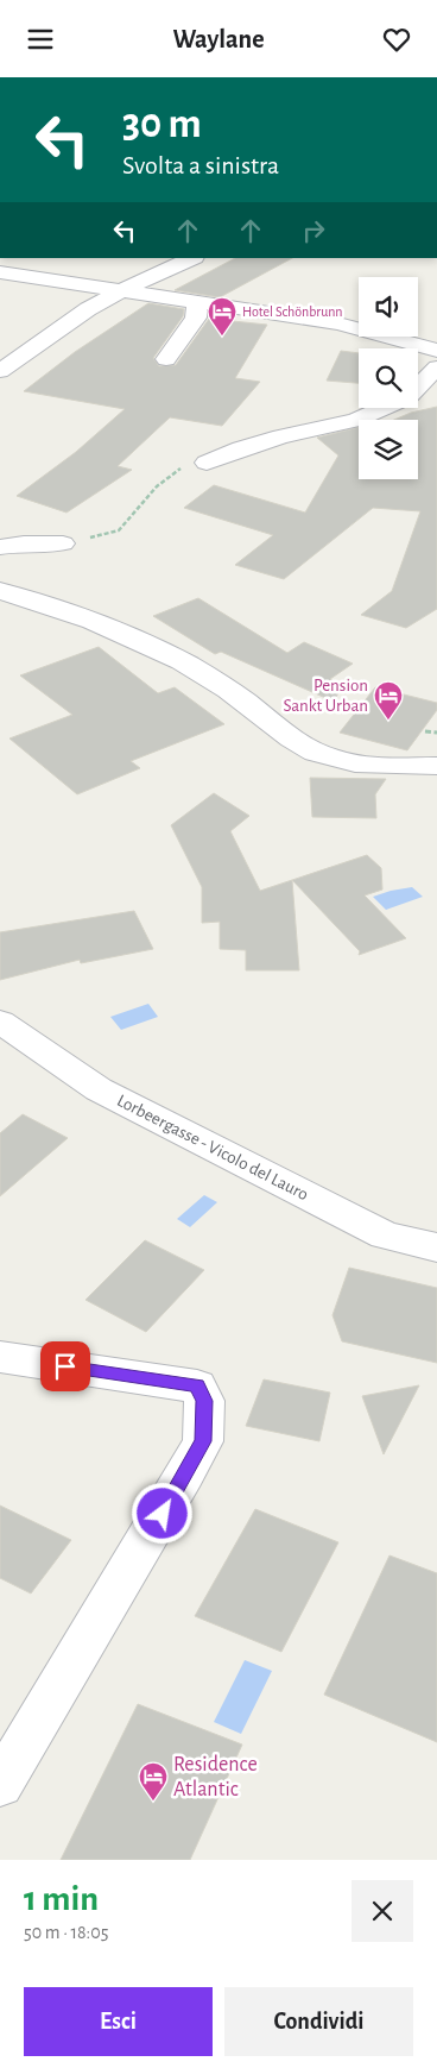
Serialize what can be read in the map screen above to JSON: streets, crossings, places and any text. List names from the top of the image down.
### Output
{
  "streets": {
    "street": ["Lorbeergasse - Vicolo del Lauro"]
  },
  "places": {
    "hotel": ["Hotel Schönbrunn", "Pension Sankt Urban", "Residence Atlantic"]
  },
  "page": {
    "header": "Waylane",
    "turn": ["30 m", "Svolta a sinistra"],
    "heading": ["1 min", "50 m · 18:05"],
    "buttons": ["Esci", "Condividi"]
  }
}
